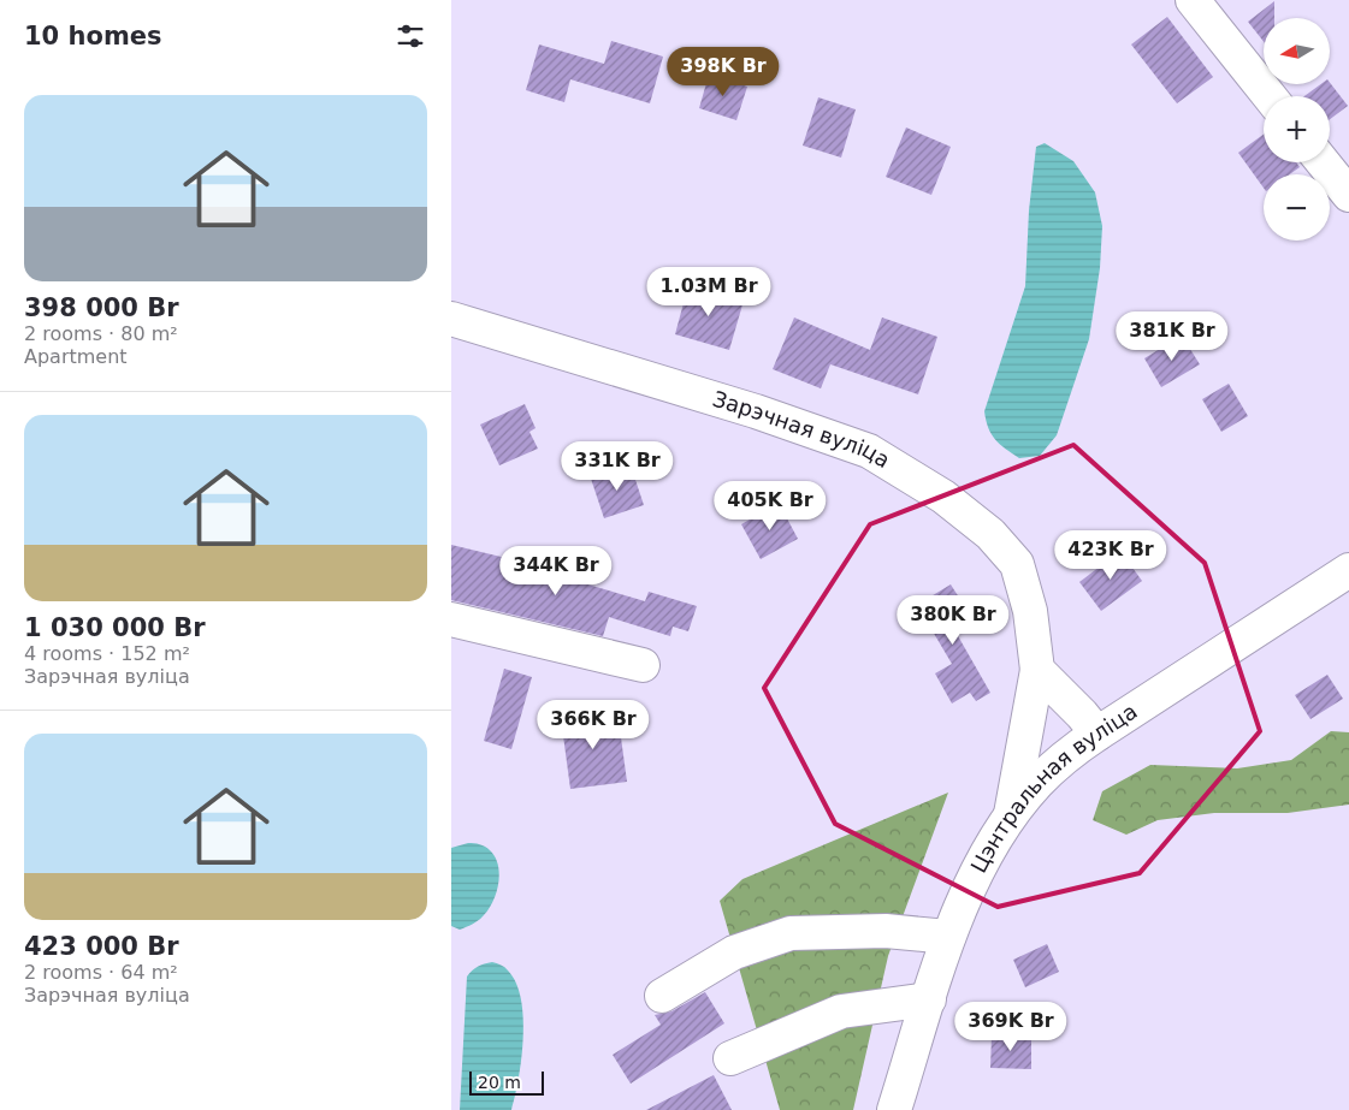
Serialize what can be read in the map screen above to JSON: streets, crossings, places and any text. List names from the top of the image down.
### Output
{
  "streets": {
    "street": ["Зарэчная вуліца", "Цэнтральная вуліца"]
  },
  "crossings": [
    ["Зарэчная вуліца", "Цэнтральная вуліца"]
  ],
  "scale_bar": "20 m",
  "north": "left",
  "page": {
    "heading": "10 homes",
    "map_buttons": ["+", "−"],
    "price": [
      "398K Br",
      "1.03M Br",
      "381K Br",
      "331K Br",
      "405K Br",
      "423K Br",
      "344K Br",
      "380K Br",
      "366K Br",
      "369K Br"
    ],
    "list": [
      {
        "name": "398 000 Br",
        "note": "2 rooms · 80 m² · Apartment"
      },
      {
        "name": "1 030 000 Br",
        "note": "4 rooms · 152 m² · Зарэчная вуліца"
      },
      {
        "name": "423 000 Br",
        "note": "2 rooms · 64 m² · Зарэчная вуліца"
      }
    ],
    "scale": "20 m"
  }
}
